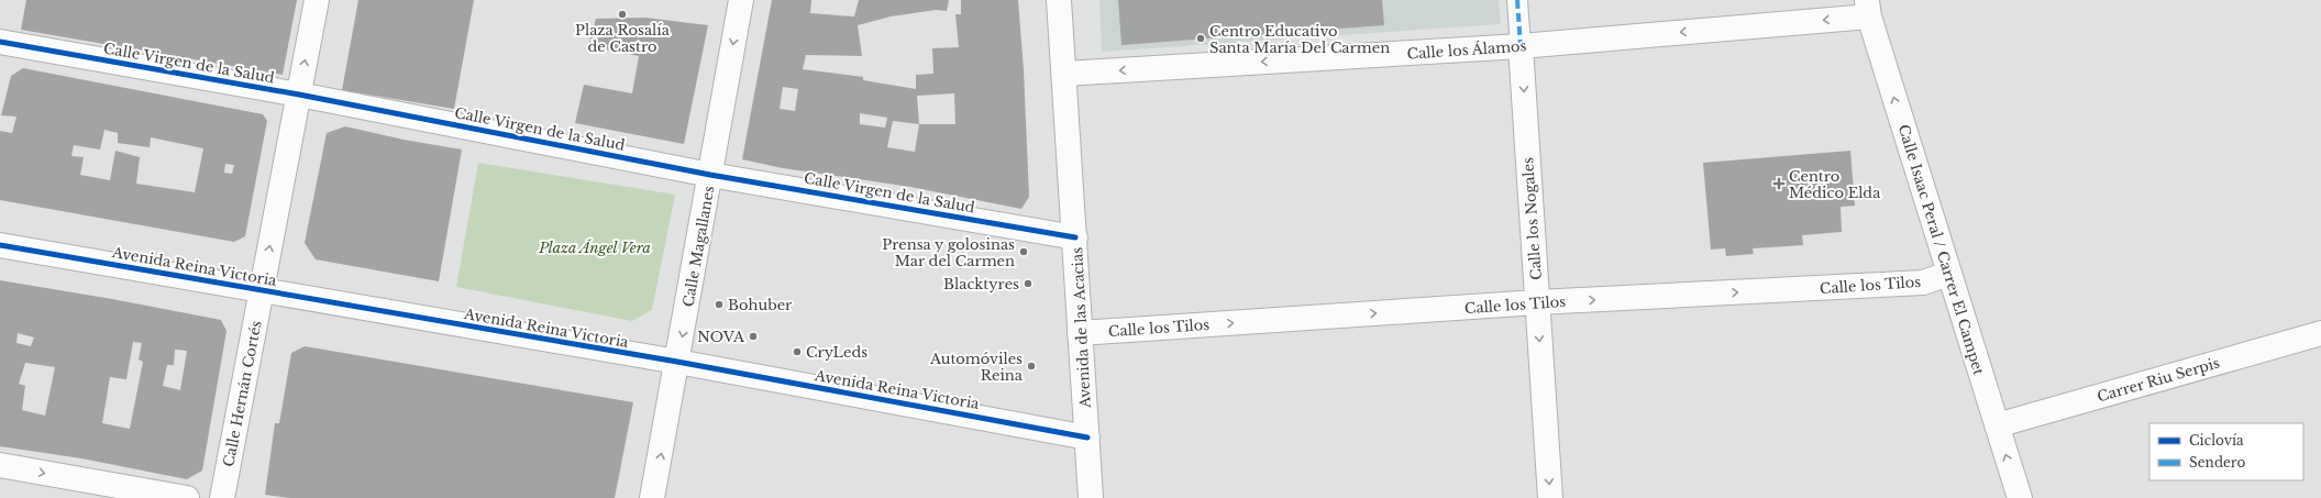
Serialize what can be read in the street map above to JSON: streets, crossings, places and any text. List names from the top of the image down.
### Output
{
  "streets": {
    "street": [
      "Calle los Álamos",
      "Calle Virgen de la Salud",
      "Calle los Nogales",
      "Calle Magallanes",
      "Calle Isaac Peral / Carrer El Campet",
      "Avenida Reina Victoria",
      "Calle los Tilos",
      "Avenida de las Acacias",
      "Carrer Riu Serpis",
      "Calle Hernán Cortés"
    ]
  },
  "crossings": [
    ["Calle los Álamos", "Calle los Nogales"],
    ["Calle los Álamos", "Calle Isaac Peral / Carrer El Campet"],
    ["Calle los Álamos", "Avenida de las Acacias"],
    ["Calle Virgen de la Salud", "Calle Magallanes"],
    ["Calle Virgen de la Salud", "Avenida de las Acacias"],
    ["Calle Virgen de la Salud", "Calle Hernán Cortés"],
    ["Calle los Nogales", "Calle los Tilos"],
    ["Calle Magallanes", "Avenida Reina Victoria"],
    ["Calle Isaac Peral / Carrer El Campet", "Calle los Tilos"],
    ["Calle Isaac Peral / Carrer El Campet", "Carrer Riu Serpis"],
    ["Avenida Reina Victoria", "Avenida de las Acacias"],
    ["Avenida Reina Victoria", "Calle Hernán Cortés"],
    ["Calle los Tilos", "Avenida de las Acacias"]
  ],
  "one_way": [
    "Calle los Álamos",
    "Calle los Nogales",
    "Calle Isaac Peral / Carrer El Campet",
    "Calle los Tilos",
    "Calle Hernán Cortés"
  ],
  "parks": ["Plaza Ángel Vera"],
  "places": {
    "other": [
      "Plaza Rosalía de Castro",
      "Centro Educativo Santa María Del Carmen",
      "Prensa y golosinas Mar del Carmen",
      "Blacktyres",
      "Bohuber",
      "NOVA",
      "CryLeds",
      "Automóviles Reina"
    ],
    "health": ["Centro Médico Elda"]
  },
  "legend": ["Ciclovía", "Sendero"]
}
